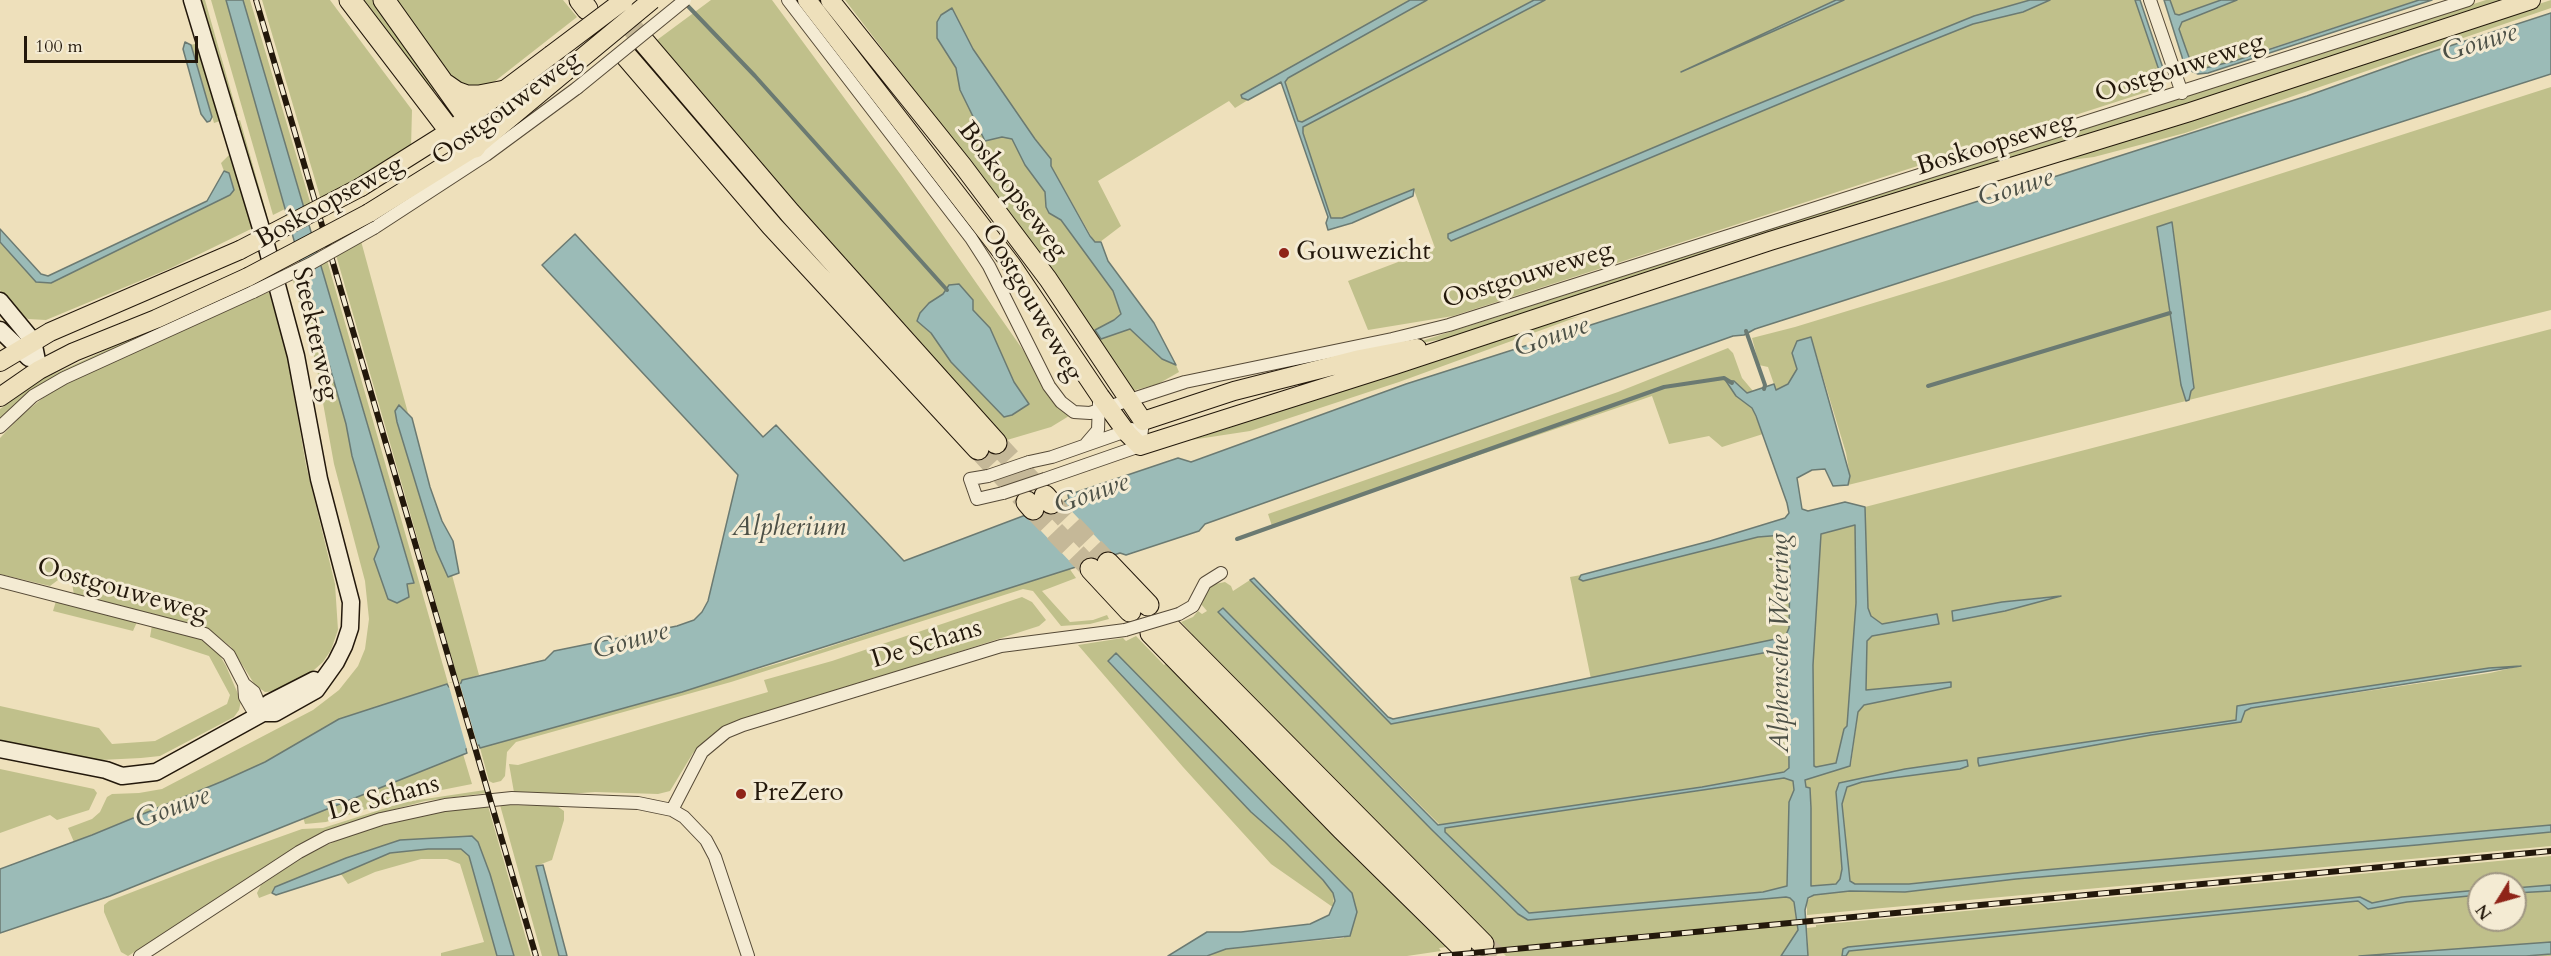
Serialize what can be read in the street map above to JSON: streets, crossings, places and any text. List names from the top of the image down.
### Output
{
  "streets": {
    "main road": ["Boskoopseweg", "Steekterweg"],
    "street": ["Oostgouweweg", "De Schans"]
  },
  "crossings": [
    ["Oostgouweweg", "Boskoopseweg"],
    ["Oostgouweweg", "Steekterweg"]
  ],
  "water": ["Gouwe", "Alpherium", "Alphensche Wetering"],
  "places": ["Gouwezicht", "PreZero"],
  "scale_bar": "100 m",
  "north": "bottom left"
}
